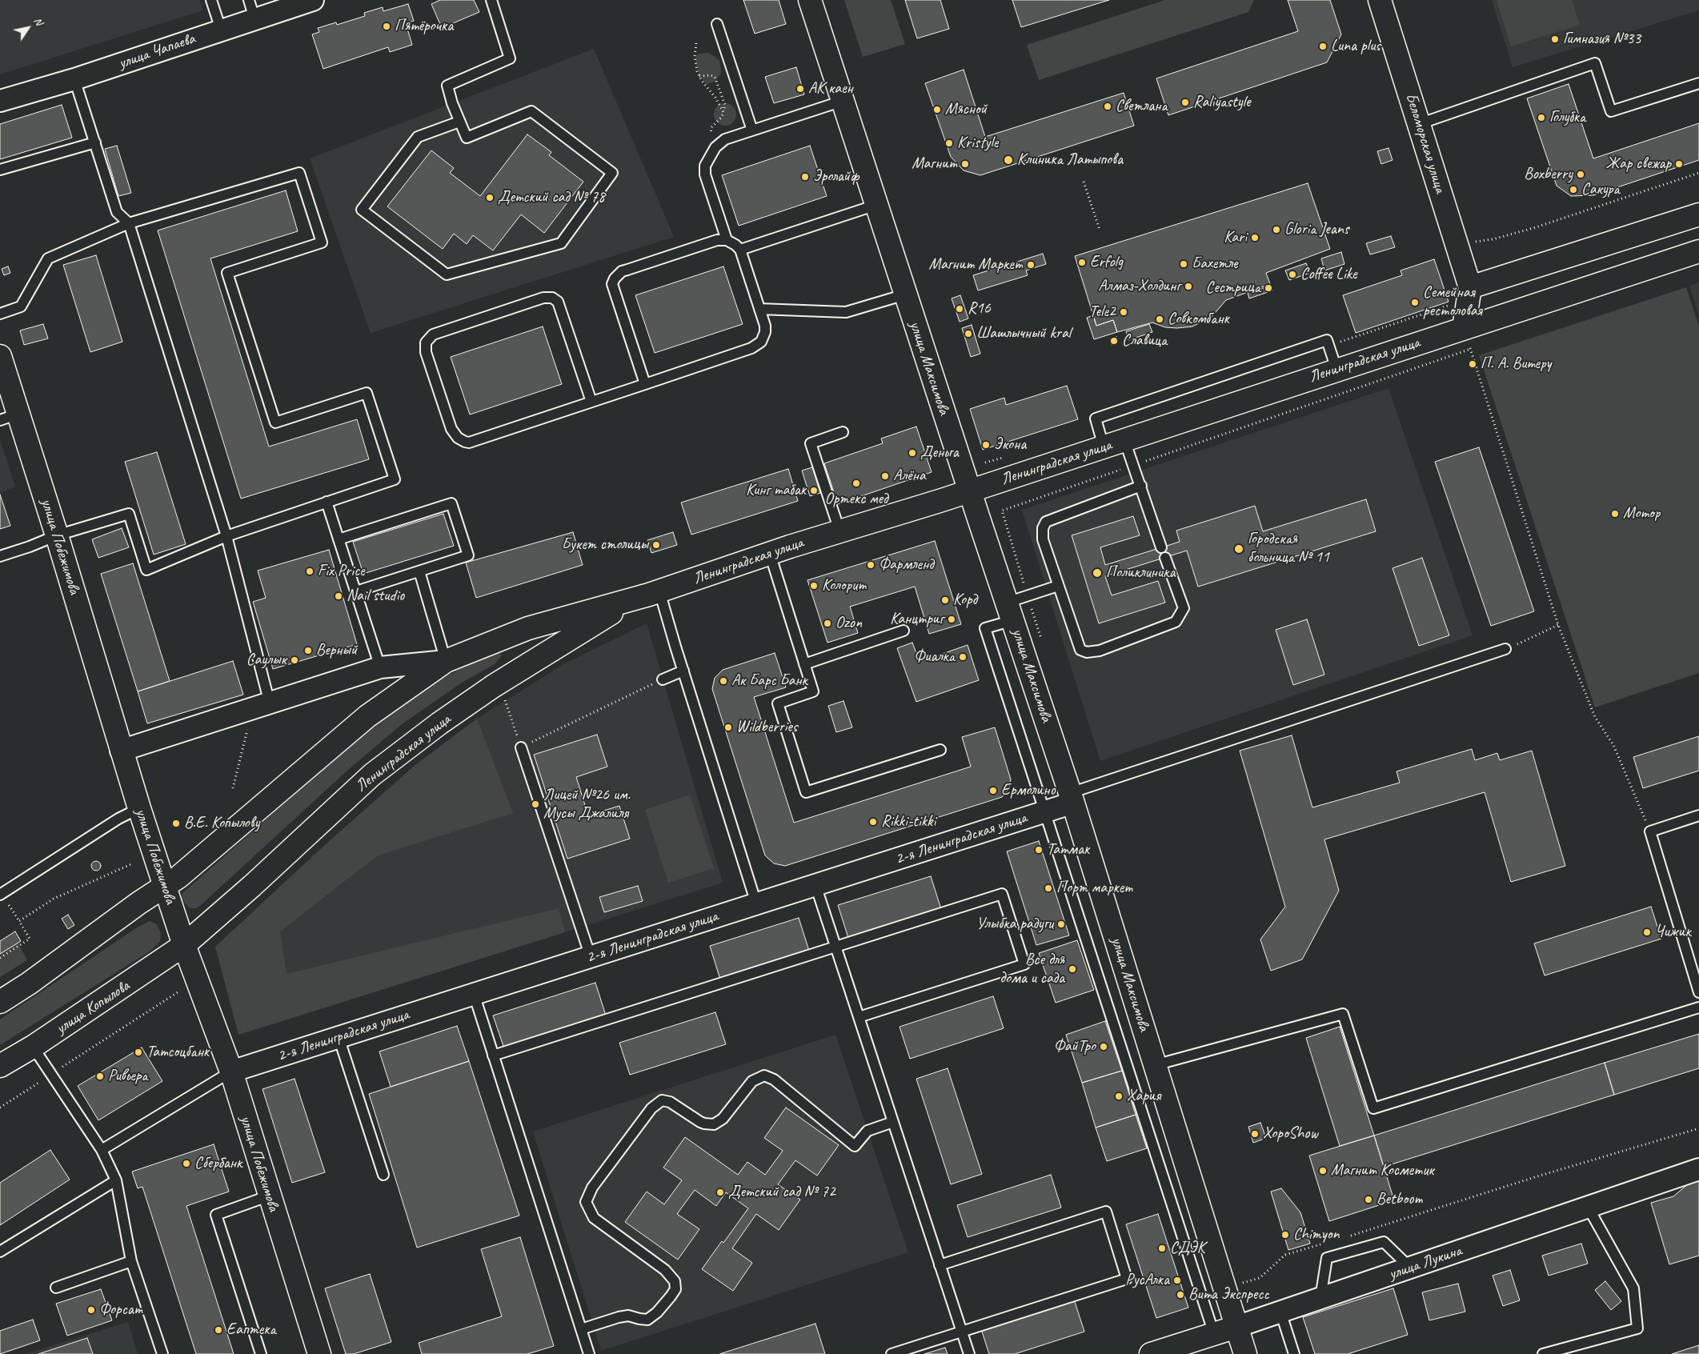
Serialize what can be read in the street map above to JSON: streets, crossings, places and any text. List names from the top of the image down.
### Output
{
  "streets": {
    "main road": [
      "Беломорская улица",
      "Ленинградская улица",
      "улица Максимова",
      "улица Побежимова",
      "улица Копылова",
      "улица Лукина"
    ],
    "street": ["улица Чапаева", "2-я Ленинградская улица"]
  },
  "crossings": [
    ["Ленинградская улица", "улица Максимова"],
    ["Ленинградская улица", "улица Побежимова"],
    ["Ленинградская улица", "улица Копылова"],
    ["улица Максимова", "2-я Ленинградская улица"],
    ["улица Максимова", "улица Лукина"],
    ["улица Побежимова", "2-я Ленинградская улица"],
    ["улица Побежимова", "улица Копылова"]
  ],
  "places": [
    "Пятёрочка",
    "Гимназия №33",
    "Luna plus",
    "АК каен",
    "Raliyastyle",
    "Светлана",
    "Мясной",
    "Голубка",
    "Kristyle",
    "Клиника Латыпова",
    "Магнит",
    "Жар свежар",
    "Boxberry",
    "Эролайф",
    "Сакура",
    "Детский сад № 78",
    "Gloria Jeans",
    "Kari",
    "Erfolg",
    "Бахетле",
    "Магнит Маркет",
    "Coffee Like",
    "Алмаз-Холдинг",
    "Сестрица",
    "Семейная рестоловая",
    "R16",
    "Tele2",
    "Совкомбанк",
    "Шашлычный kral",
    "Славица",
    "П. А. Витеру",
    "Экона",
    "Деньга",
    "Алёна",
    "Ортекс мед",
    "Кинг табак",
    "Мотор",
    "Букет столицы",
    "Городская больница № 11",
    "Фармленд",
    "Fix Price",
    "Поликлиника",
    "Колорит",
    "Nail studio",
    "Корд",
    "Канцтриг",
    "Ozon",
    "Верный",
    "Фиалка",
    "Саулык",
    "Ак Барс Банк",
    "Wildberries",
    "Ермолино",
    "Лицей №26 им. Мусы Джалиля",
    "Rikki-tikki",
    "В.Е. Копылову",
    "Татмак",
    "Порт маркет",
    "Улыбка радуги",
    "Чижик",
    "Все для дома и сада",
    "ФайТро",
    "Татсоцбанк",
    "Ривьера",
    "Хария",
    "ХороShow",
    "Сбербанк",
    "Магнит Косметик",
    "Детский сад № 72",
    "Betboom",
    "Chimyon",
    "СДЭК",
    "РусАлка",
    "Вита Экспресс",
    "Форсат",
    "Еаптека"
  ],
  "north": "top right"
}
